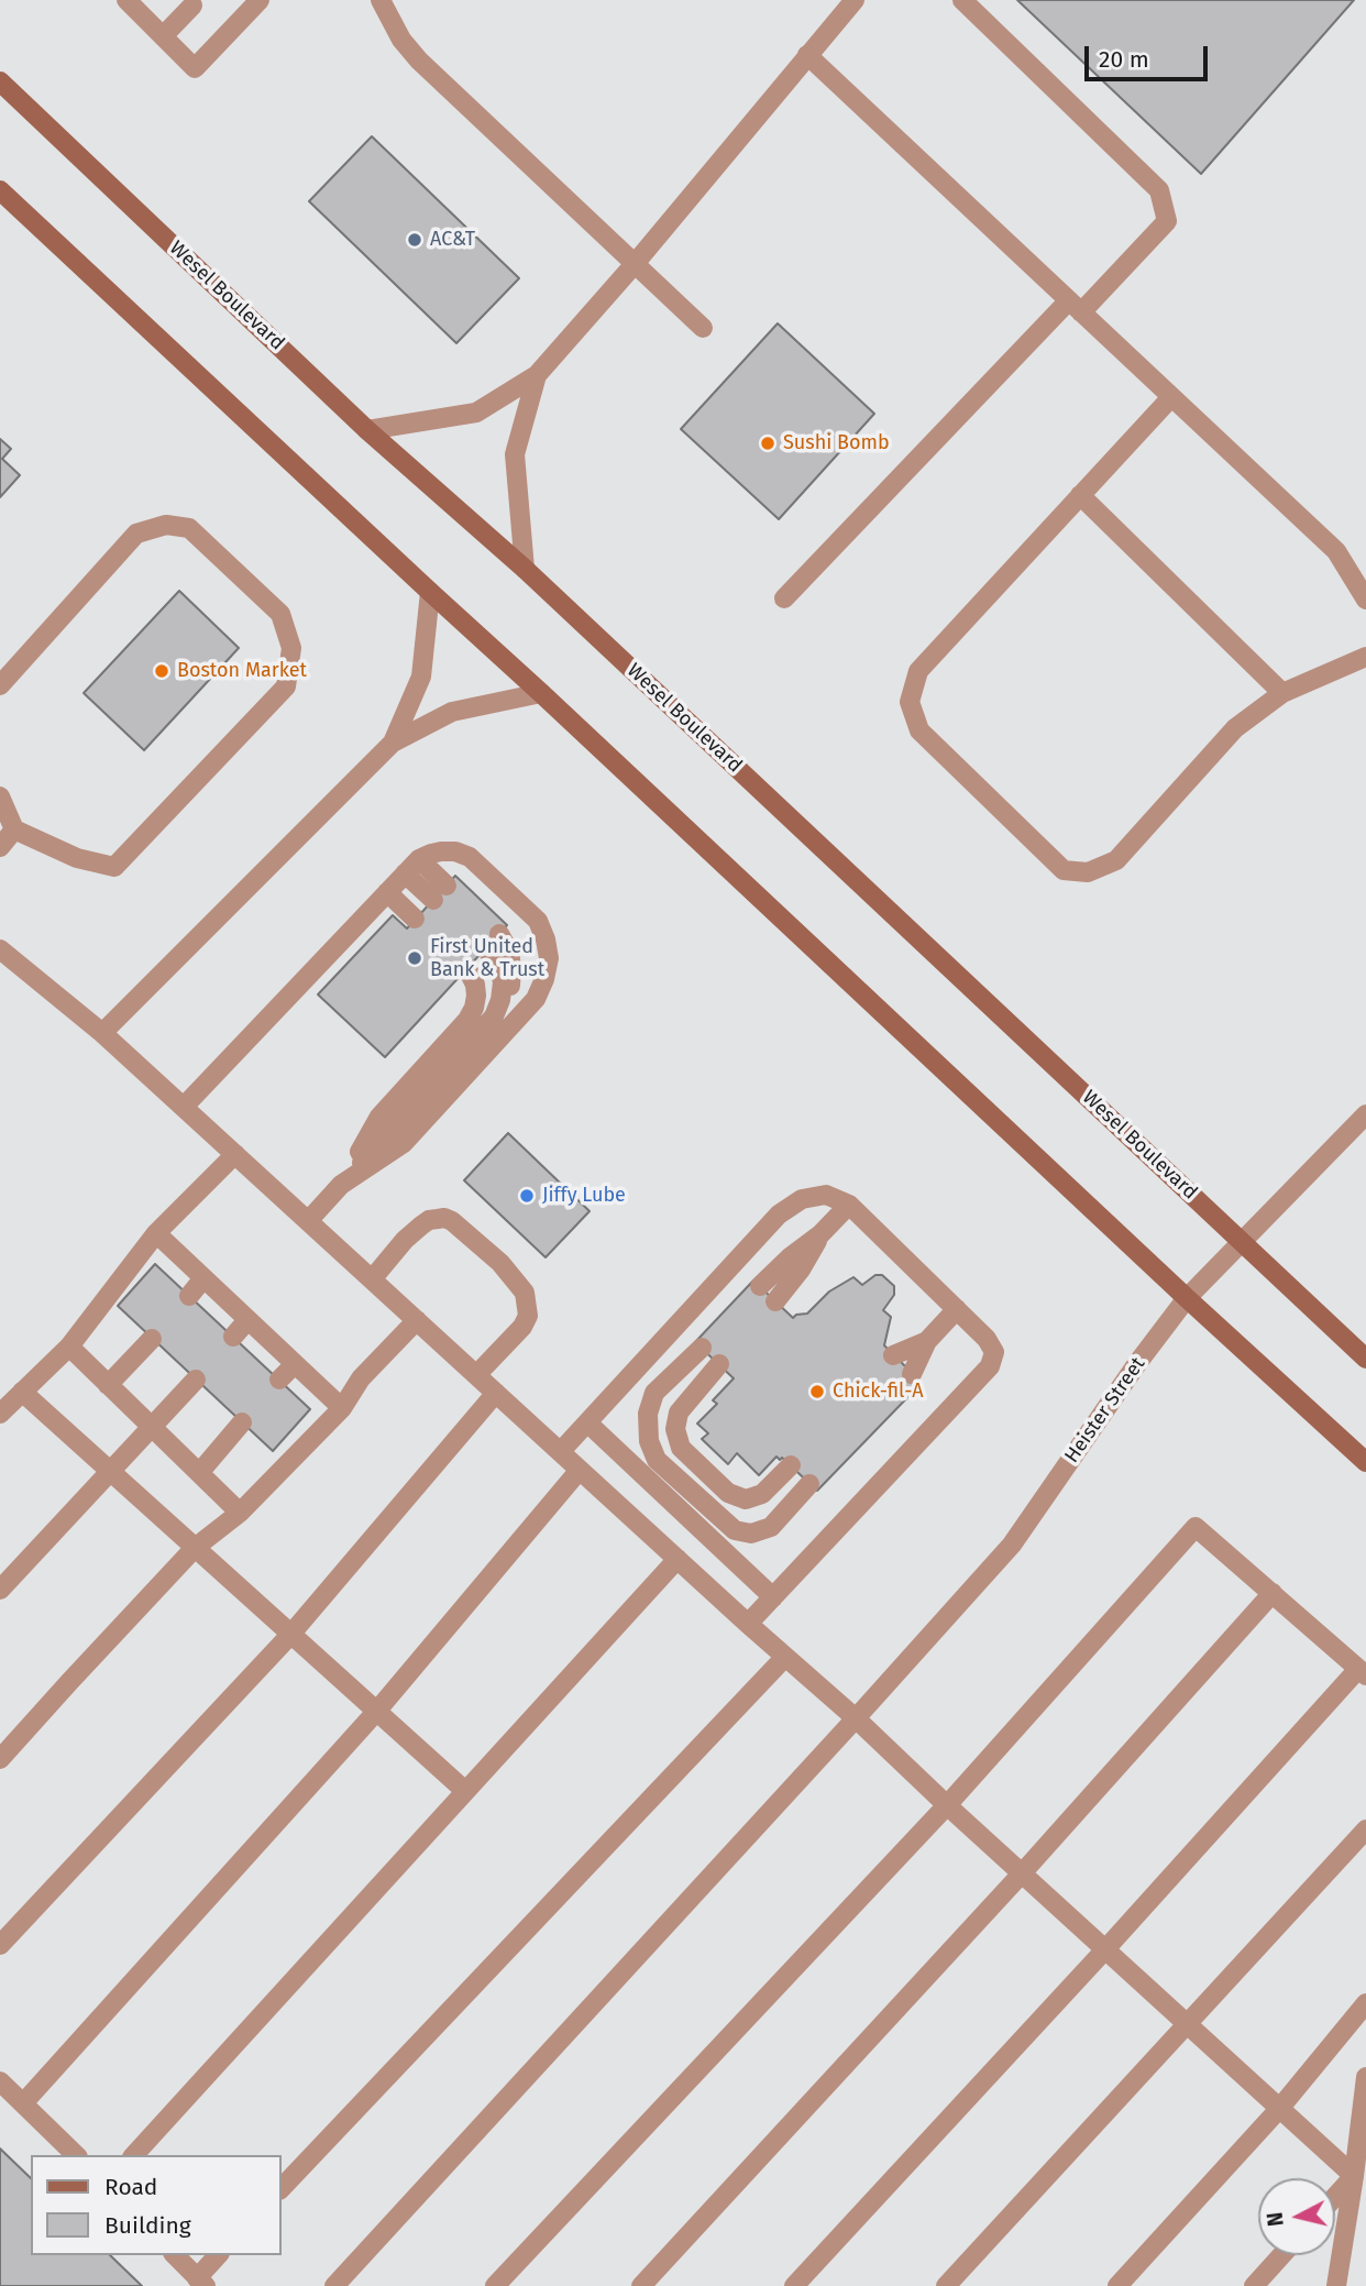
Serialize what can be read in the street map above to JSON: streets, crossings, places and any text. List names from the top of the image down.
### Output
{
  "streets": {
    "main road": ["Wesel Boulevard"],
    "lane": ["Heister Street"]
  },
  "crossings": [
    ["Wesel Boulevard", "Heister Street"]
  ],
  "places": [
    "AC&T",
    "Sushi Bomb",
    "Boston Market",
    "First United Bank & Trust",
    "Jiffy Lube",
    "Chick-fil-A"
  ],
  "legend": ["Road", "Building"],
  "scale_bar": "20 m",
  "north": "left"
}
